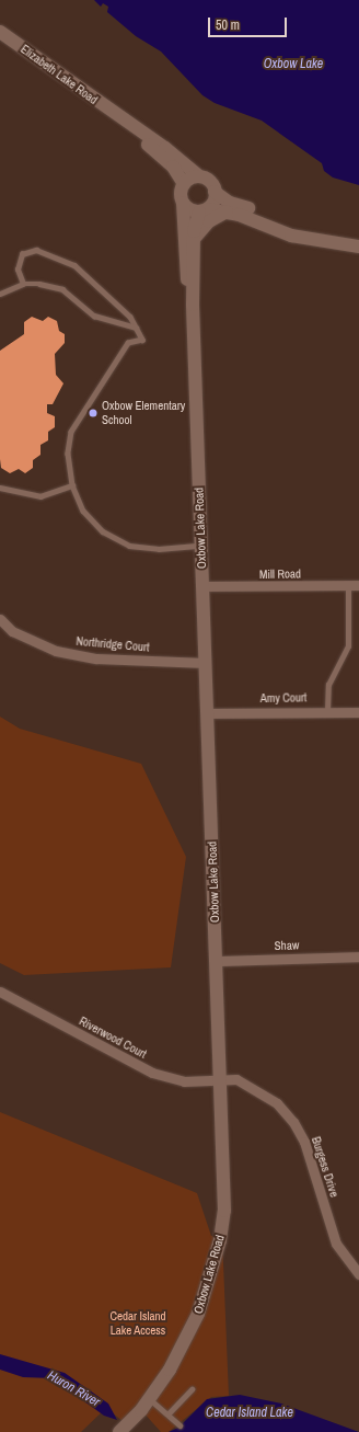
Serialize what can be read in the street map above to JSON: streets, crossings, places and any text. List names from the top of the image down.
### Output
{
  "streets": {
    "street": [
      "Elizabeth Lake Road",
      "Oxbow Lake Road",
      "Mill Road",
      "Northridge Court",
      "Amy Court",
      "Shaw",
      "Riverwood Court",
      "Burgess Drive"
    ]
  },
  "crossings": [
    ["Elizabeth Lake Road", "Oxbow Lake Road"],
    ["Oxbow Lake Road", "Mill Road"],
    ["Oxbow Lake Road", "Northridge Court"],
    ["Oxbow Lake Road", "Amy Court"],
    ["Oxbow Lake Road", "Shaw"],
    ["Oxbow Lake Road", "Riverwood Court"],
    ["Oxbow Lake Road", "Burgess Drive"],
    ["Riverwood Court", "Burgess Drive"]
  ],
  "water": ["Oxbow Lake", "Huron River", "Cedar Island Lake"],
  "parks": ["Cedar Island Lake Access"],
  "places": ["Oxbow Elementary School"],
  "scale_bar": "50 m"
}
